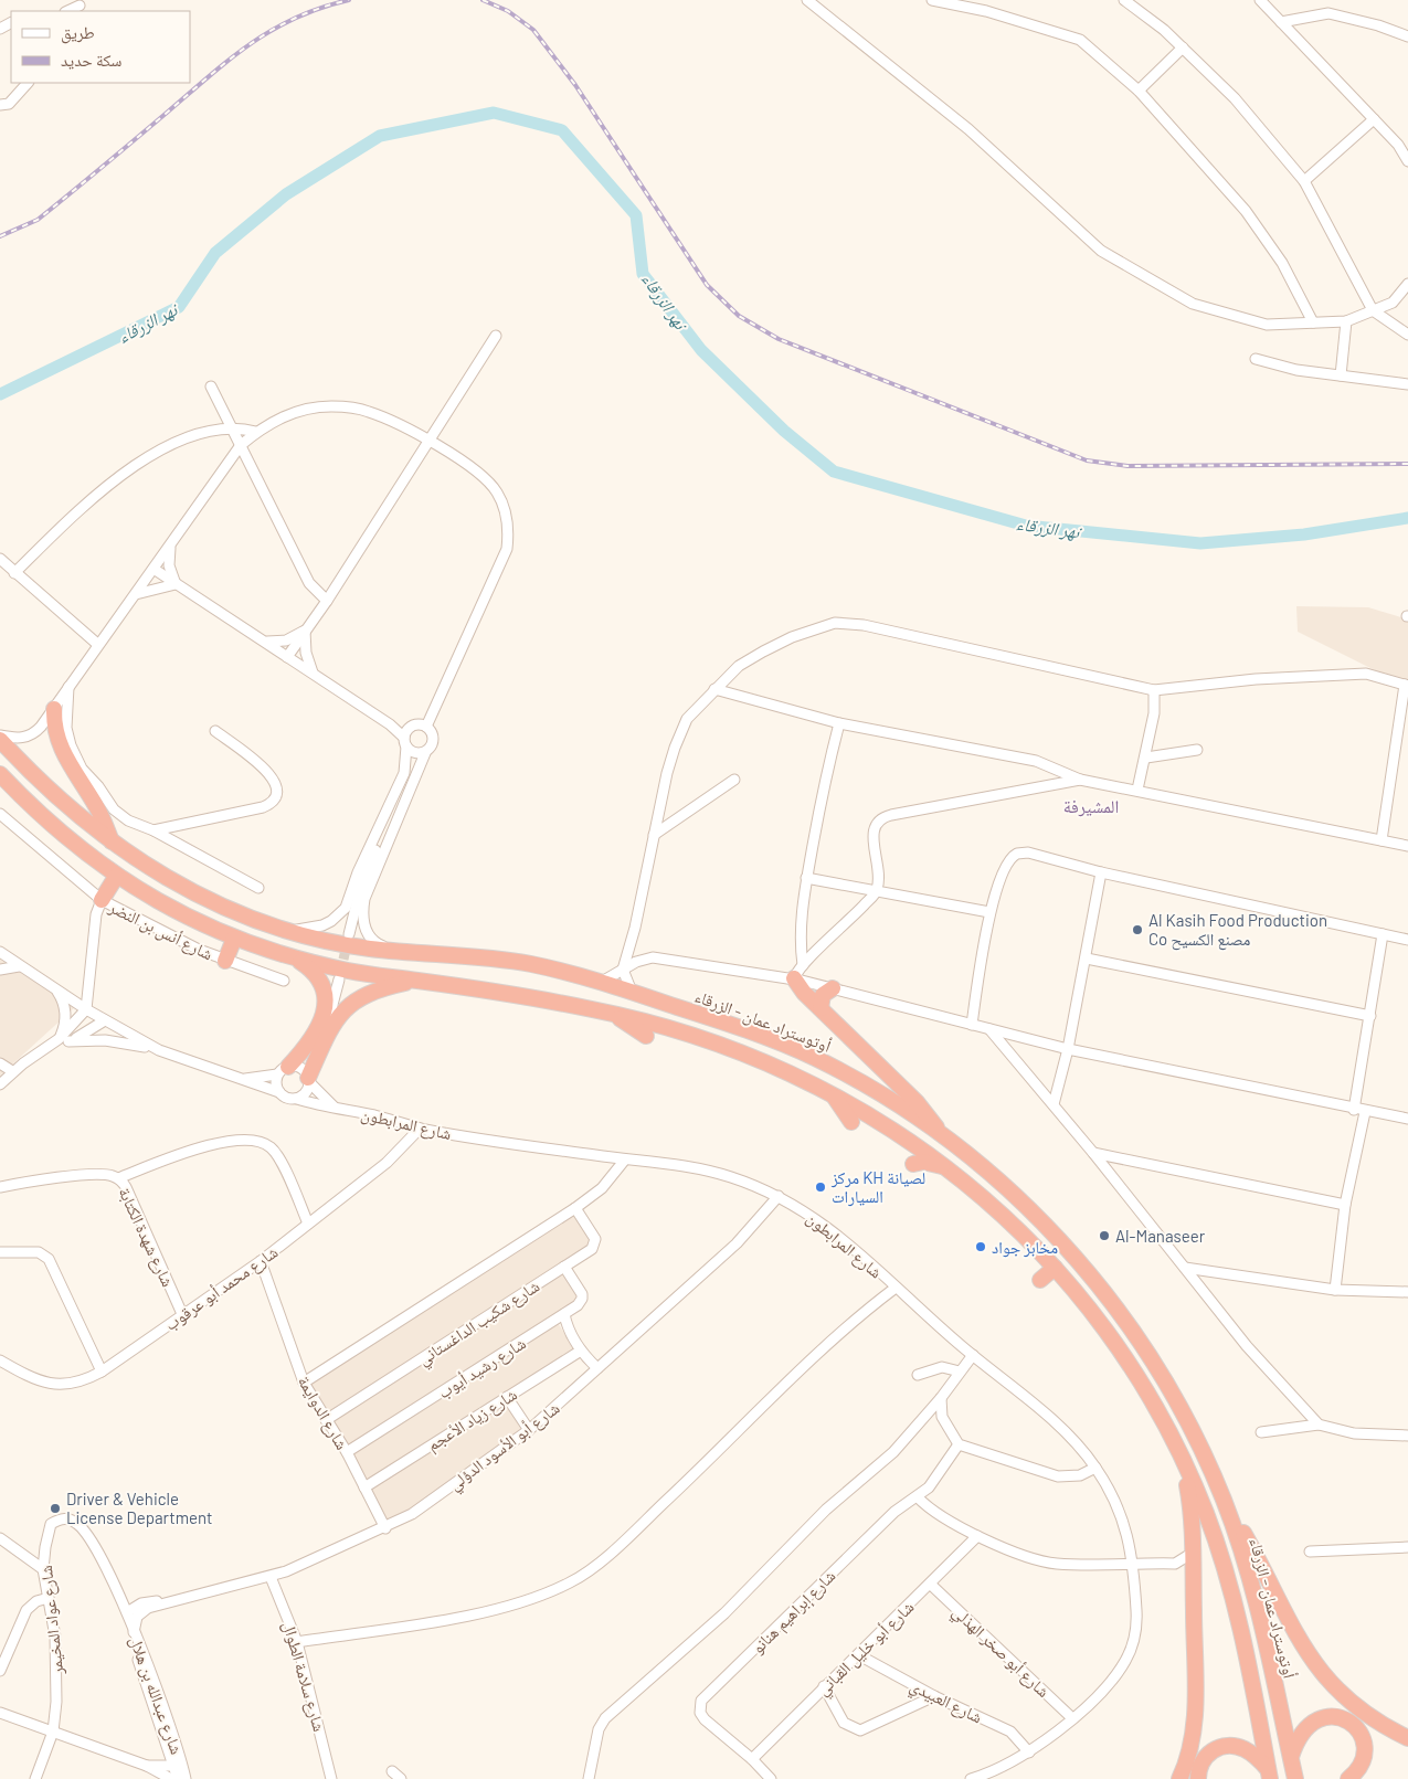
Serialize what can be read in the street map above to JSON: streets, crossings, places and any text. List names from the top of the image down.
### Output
{
  "streets": {
    "highway": ["أوتوستراد عمان - الزرقاء"],
    "street": [
      "شارع أنس بن النضر",
      "شارع المرابطون",
      "شارع شهدة الكتابة",
      "شارع محمد أبو عرقوب",
      "شارع شكيب الداغستاني",
      "شارع رشيد أيوب",
      "شارع الدوايمة",
      "شارع زياد الأعجم",
      "شارع أبو الأسود الدؤلي",
      "شارع إبراهيم هنانو",
      "شارع عواد المخيمر",
      "شارع أبو خليل القباني",
      "شارع أبو صخر الهذلي",
      "شارع سلامة الطوال",
      "شارع عبدالله بن هلال",
      "شارع العبيدي"
    ]
  },
  "crossings": [
    ["شارع المرابطون", "شارع محمد أبو عرقوب"],
    ["شارع المرابطون", "شارع أبو الأسود الدؤلي"],
    ["شارع المرابطون", "شارع أبو صخر الهذلي"],
    ["شارع المرابطون", "شارع العبيدي"],
    ["شارع شهدة الكتابة", "شارع محمد أبو عرقوب"],
    ["شارع محمد أبو عرقوب", "شارع الدوايمة"],
    ["شارع شكيب الداغستاني", "شارع رشيد أيوب"],
    ["شارع شكيب الداغستاني", "شارع الدوايمة"],
    ["شارع رشيد أيوب", "شارع الدوايمة"],
    ["شارع الدوايمة", "شارع زياد الأعجم"],
    ["شارع الدوايمة", "شارع أبو الأسود الدؤلي"],
    ["شارع أبو الأسود الدؤلي", "شارع سلامة الطوال"],
    ["شارع إبراهيم هنانو", "شارع أبو خليل القباني"],
    ["شارع عواد المخيمر", "شارع عبدالله بن هلال"],
    ["شارع أبو خليل القباني", "شارع أبو صخر الهذلي"],
    ["شارع أبو خليل القباني", "شارع العبيدي"]
  ],
  "districts": ["المشيرفة"],
  "water": ["نهر الزرقاء"],
  "places": [
    "Al Kasih Food Production Co مصنع الكسيح",
    "مركز KH لصيانة السيارات",
    "Al-Manaseer",
    "مخابز جواد",
    "Driver & Vehicle License Department"
  ],
  "legend": ["طريق", "سكة حديد"]
}
